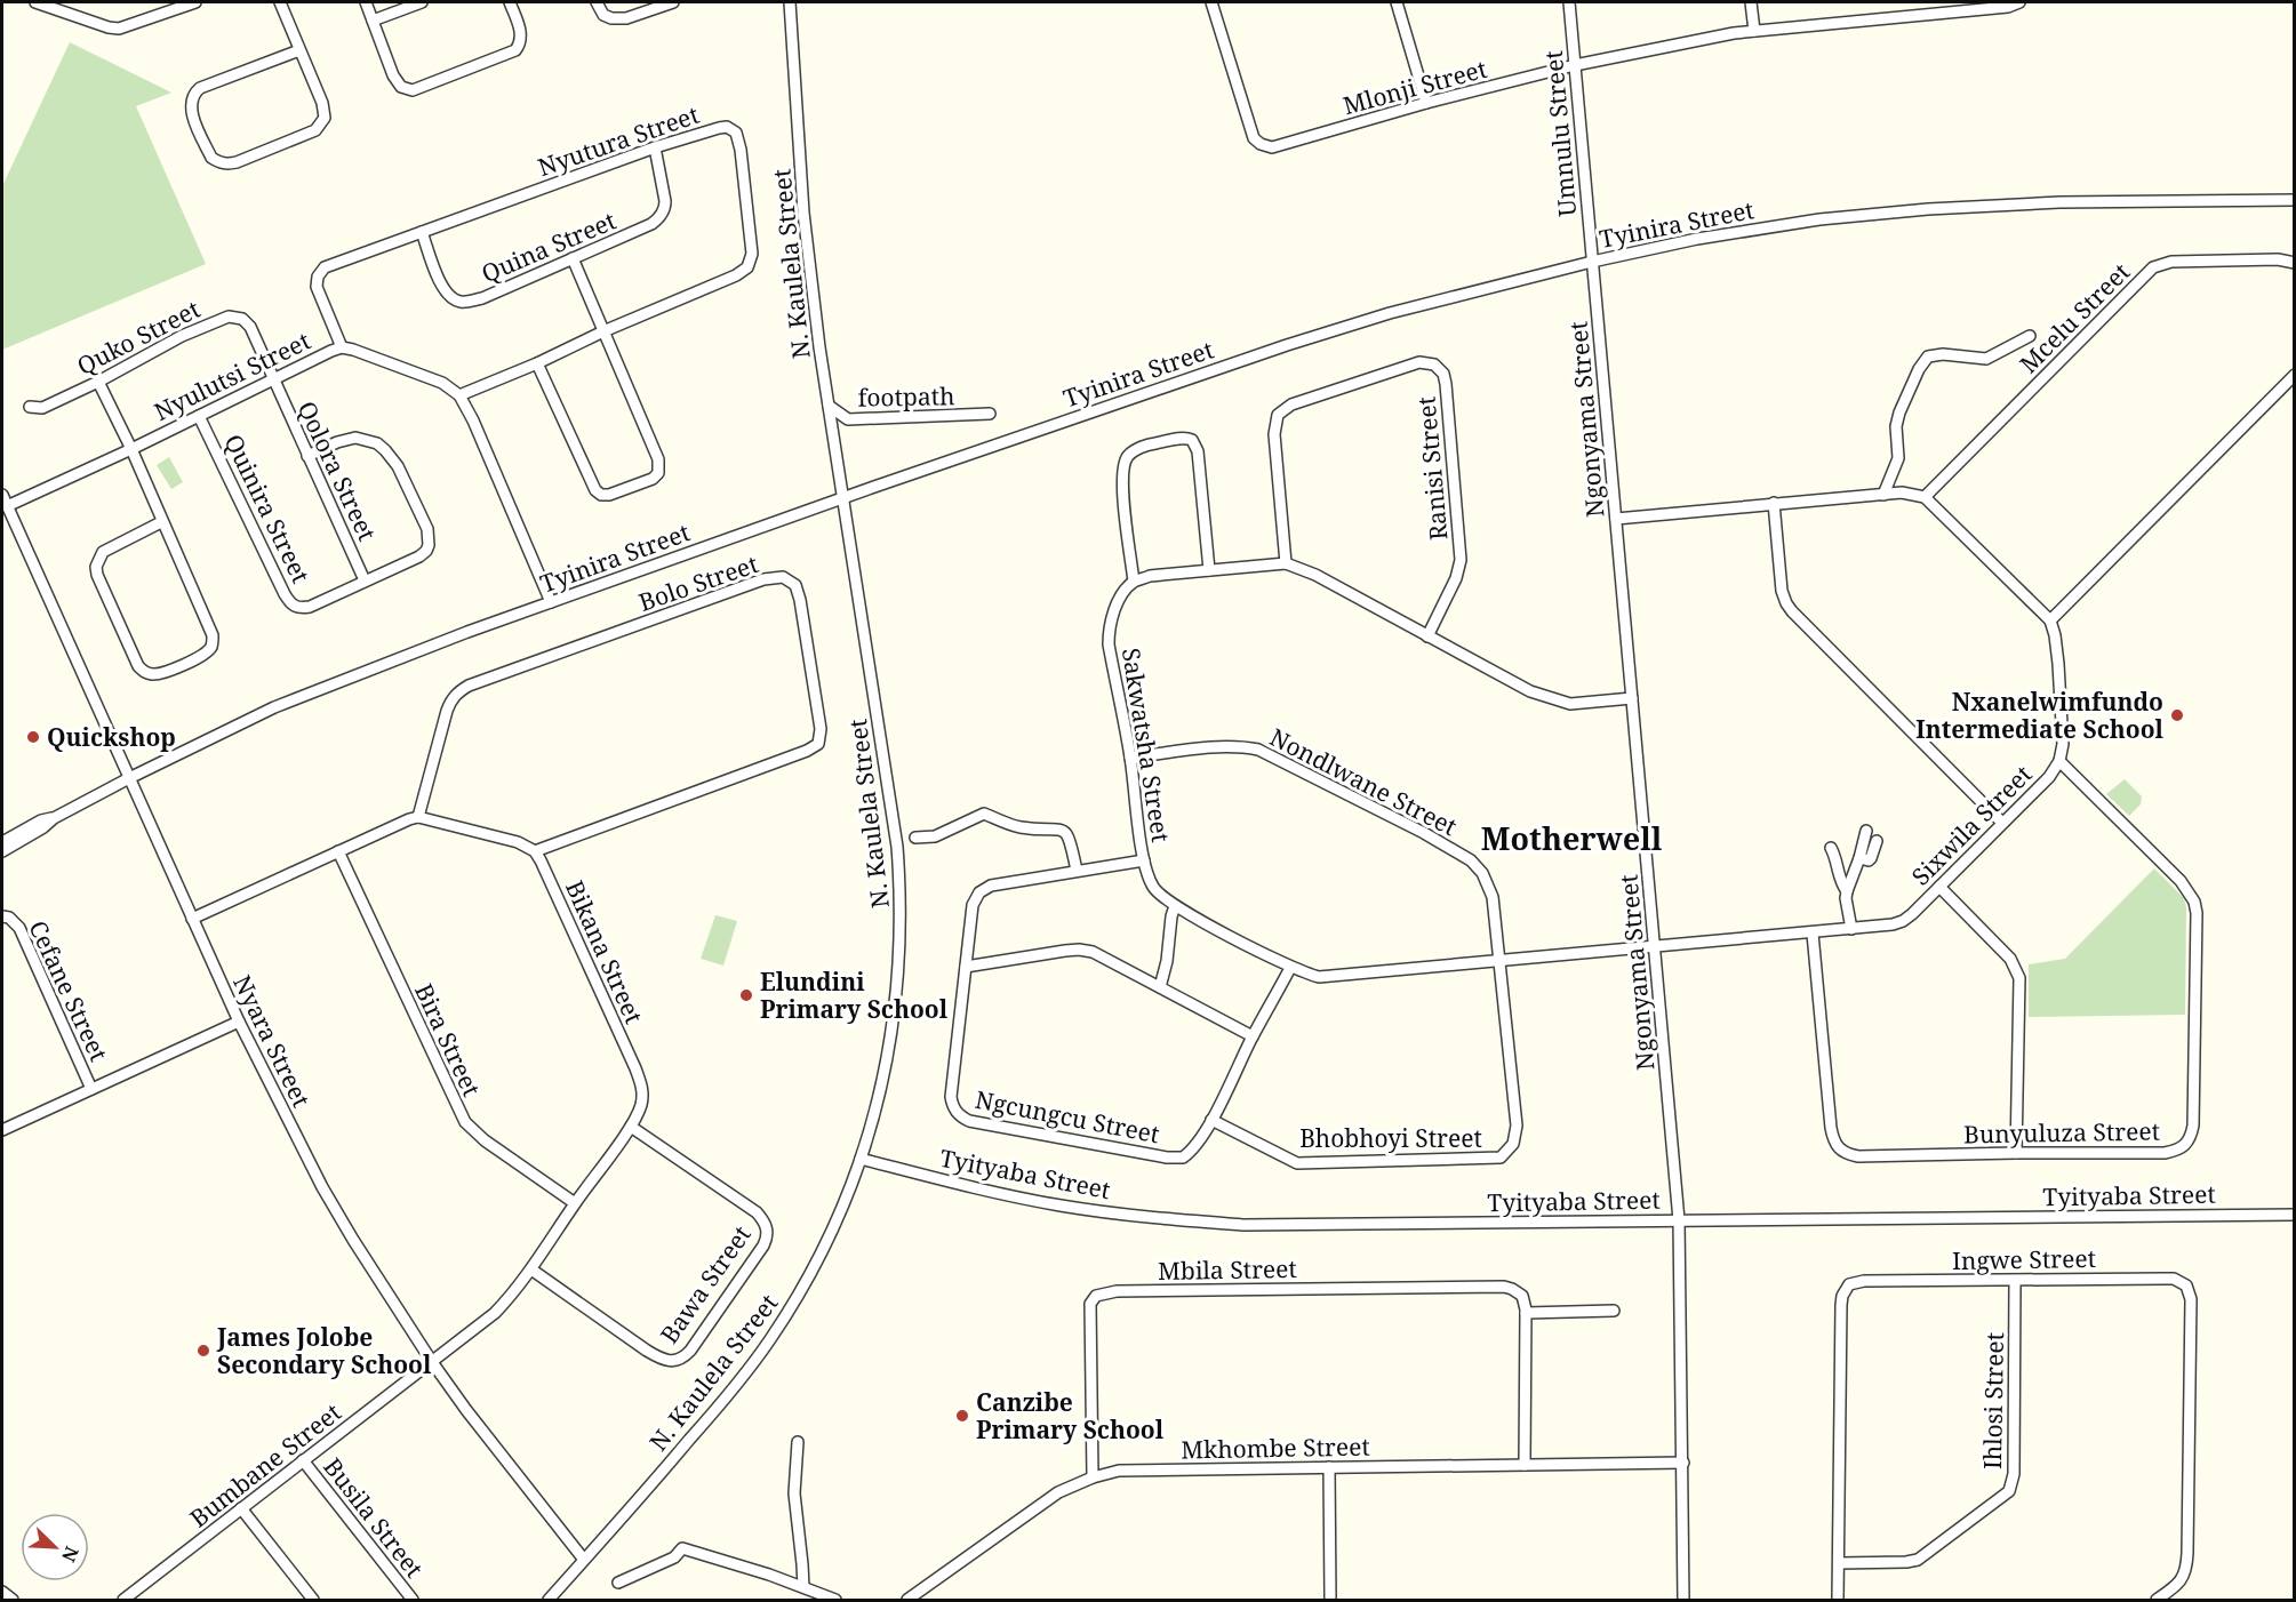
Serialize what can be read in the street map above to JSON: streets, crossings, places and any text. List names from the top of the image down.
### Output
{
  "streets": {
    "street": [
      "Mlonji Street",
      "Umnulu Street",
      "Nyutura Street",
      "Tyinira Street",
      "Quina Street",
      "N. Kaulela Street",
      "Mcelu Street",
      "Quko Street",
      "Nyulutsi Street",
      "footpath",
      "Ngonyama Street",
      "Ranisi Street",
      "Qolora Street",
      "Quinira Street",
      "Bolo Street",
      "Sakwatsha Street",
      "Nondlwane Street",
      "Sixwila Street",
      "Bikana Street",
      "Cefane Street",
      "Bira Street",
      "Nyara Street",
      "Ngcungcu Street",
      "Bunyuluza Street",
      "Bhobhoyi Street",
      "Tyityaba Street",
      "Ingwe Street",
      "Mbila Street",
      "Bawa Street",
      "Ihlosi Street",
      "Mkhombe Street",
      "Bumbane Street",
      "Busila Street"
    ]
  },
  "crossings": [
    ["Mlonji Street", "Umnulu Street"],
    ["Umnulu Street", "Tyinira Street"],
    ["Umnulu Street", "Ngonyama Street"],
    ["Nyutura Street", "Quina Street"],
    ["Nyutura Street", "Nyulutsi Street"],
    ["Tyinira Street", "N. Kaulela Street"],
    ["Tyinira Street", "Ngonyama Street"],
    ["Tyinira Street", "Nyara Street"],
    ["N. Kaulela Street", "footpath"],
    ["N. Kaulela Street", "Nyara Street"],
    ["N. Kaulela Street", "Tyityaba Street"],
    ["Quko Street", "Nyulutsi Street"],
    ["Quko Street", "Qolora Street"],
    ["Nyulutsi Street", "Qolora Street"],
    ["Nyulutsi Street", "Quinira Street"],
    ["Nyulutsi Street", "Nyara Street"],
    ["Ngonyama Street", "Sakwatsha Street"],
    ["Ngonyama Street", "Sixwila Street"],
    ["Ngonyama Street", "Tyityaba Street"],
    ["Ngonyama Street", "Mkhombe Street"],
    ["Qolora Street", "Quinira Street"],
    ["Bolo Street", "Bikana Street"],
    ["Sakwatsha Street", "Nondlwane Street"],
    ["Sakwatsha Street", "Sixwila Street"],
    ["Sakwatsha Street", "Ngcungcu Street"],
    ["Sakwatsha Street", "Bhobhoyi Street"],
    ["Nondlwane Street", "Bhobhoyi Street"],
    ["Sixwila Street", "Bunyuluza Street"],
    ["Bikana Street", "Bira Street"],
    ["Bikana Street", "Nyara Street"],
    ["Bikana Street", "Bawa Street"],
    ["Bikana Street", "Bumbane Street"],
    ["Nyara Street", "Bumbane Street"],
    ["Ngcungcu Street", "Bhobhoyi Street"],
    ["Ingwe Street", "Ihlosi Street"],
    ["Mbila Street", "Mkhombe Street"],
    ["Bumbane Street", "Busila Street"]
  ],
  "districts": ["Motherwell"],
  "places": [
    "Nxanelwimfundo Intermediate School",
    "Quickshop",
    "Elundini Primary School",
    "James Jolobe Secondary School",
    "Canzibe Primary School"
  ],
  "north": "bottom right"
}
